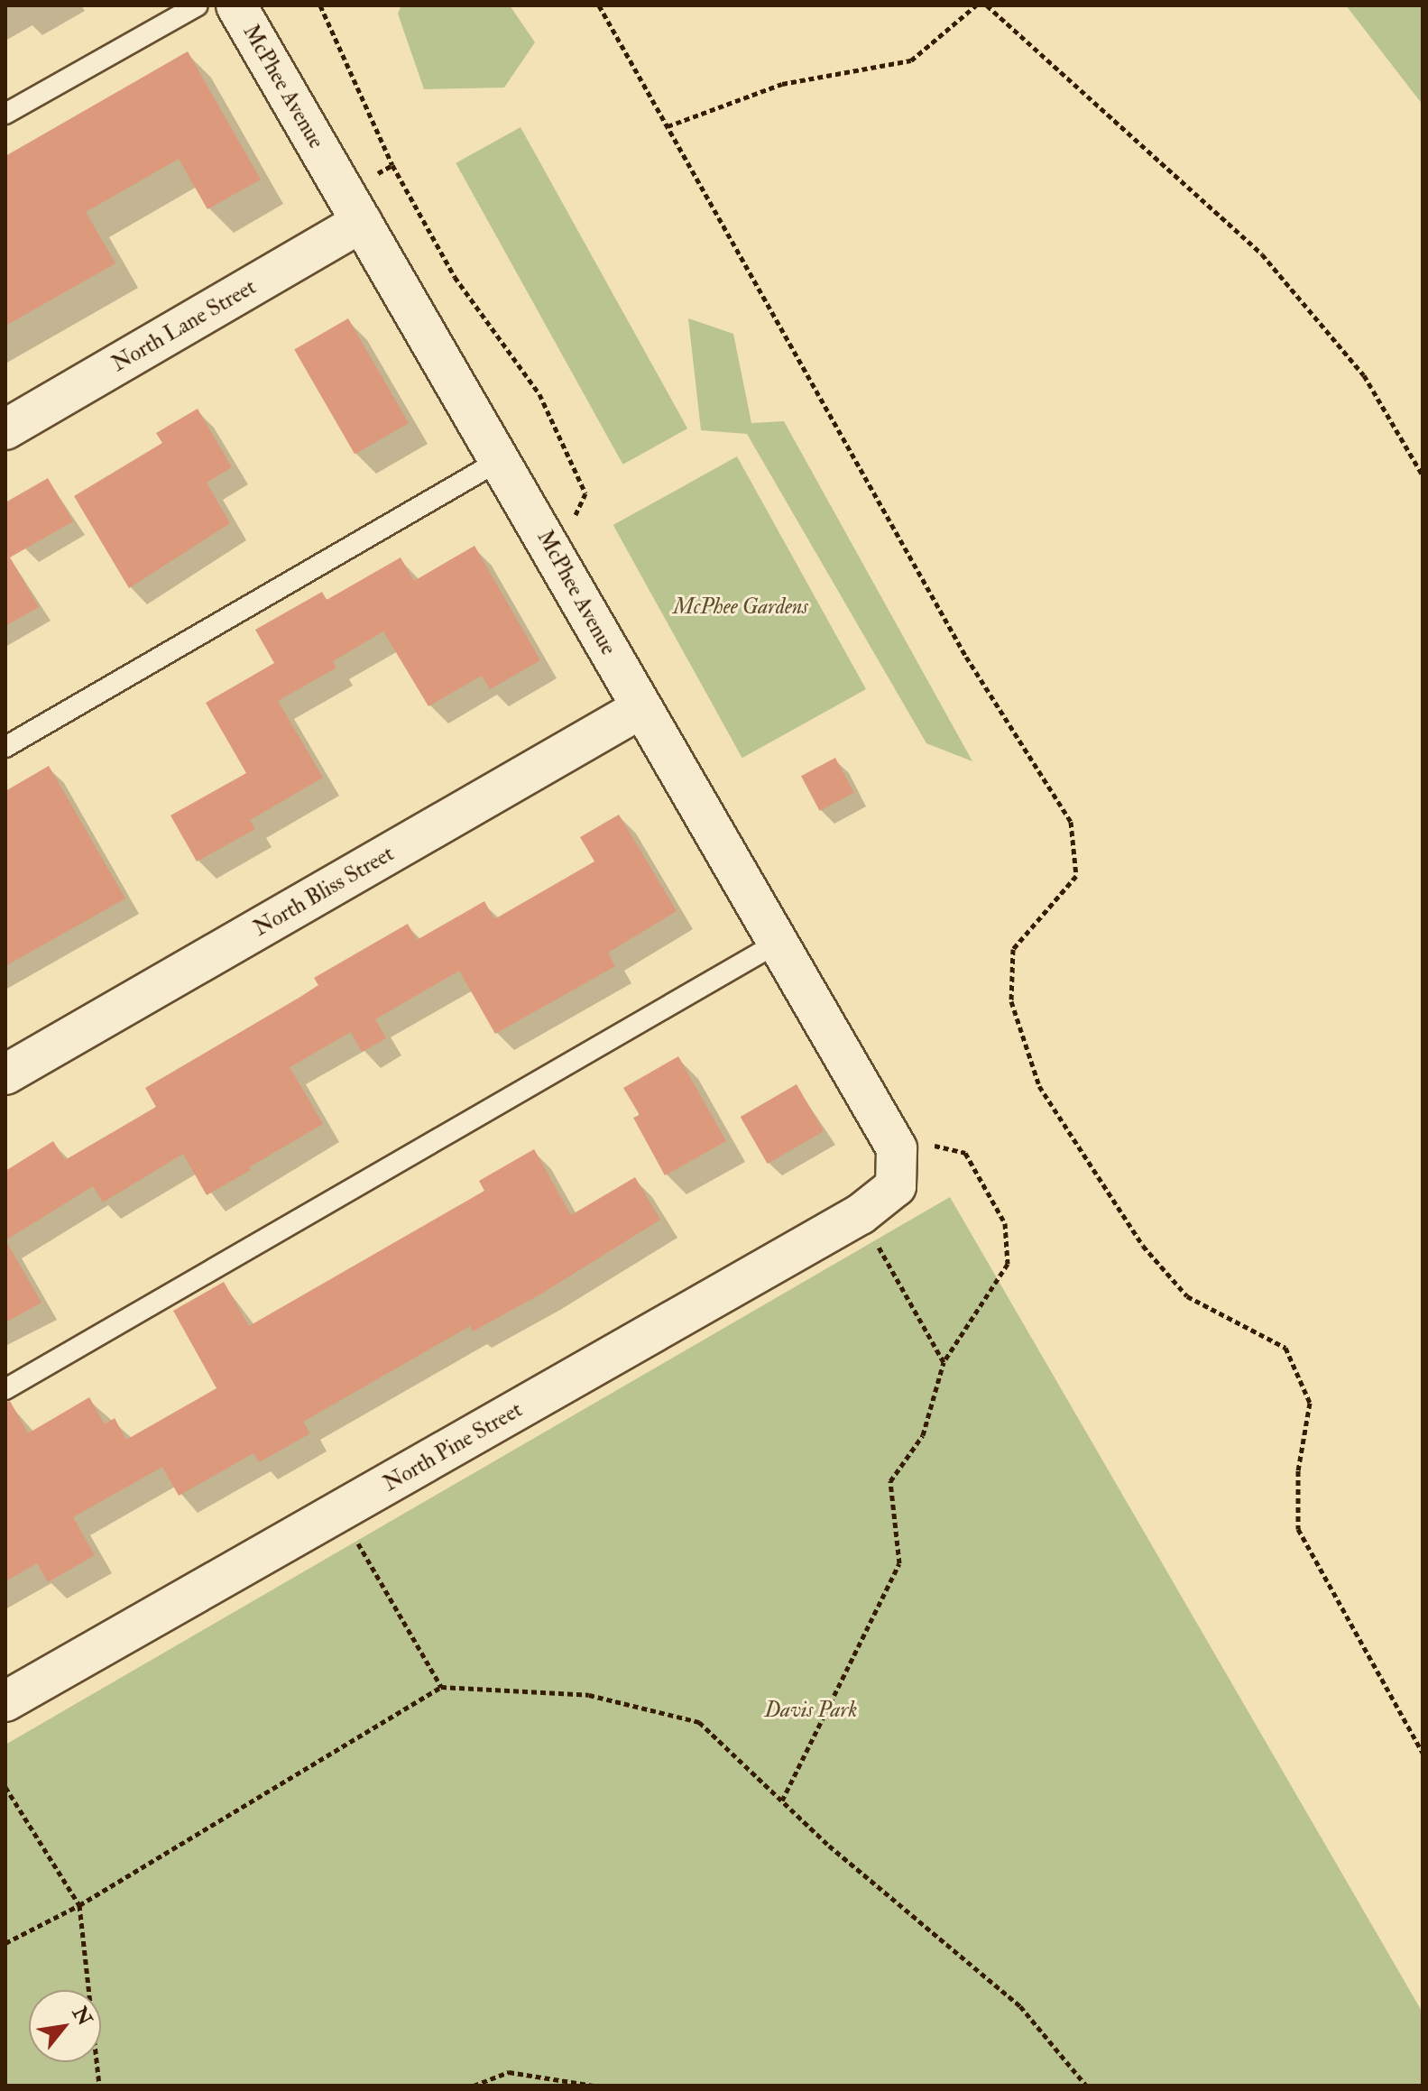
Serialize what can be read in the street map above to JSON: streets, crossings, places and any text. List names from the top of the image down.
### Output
{
  "streets": {
    "street": [
      "McPhee Avenue",
      "North Lane Street",
      "North Bliss Street",
      "North Pine Street"
    ]
  },
  "crossings": [
    ["McPhee Avenue", "North Lane Street"],
    ["McPhee Avenue", "North Bliss Street"],
    ["McPhee Avenue", "North Pine Street"]
  ],
  "parks": ["McPhee Gardens", "Davis Park"],
  "north": "top right"
}
